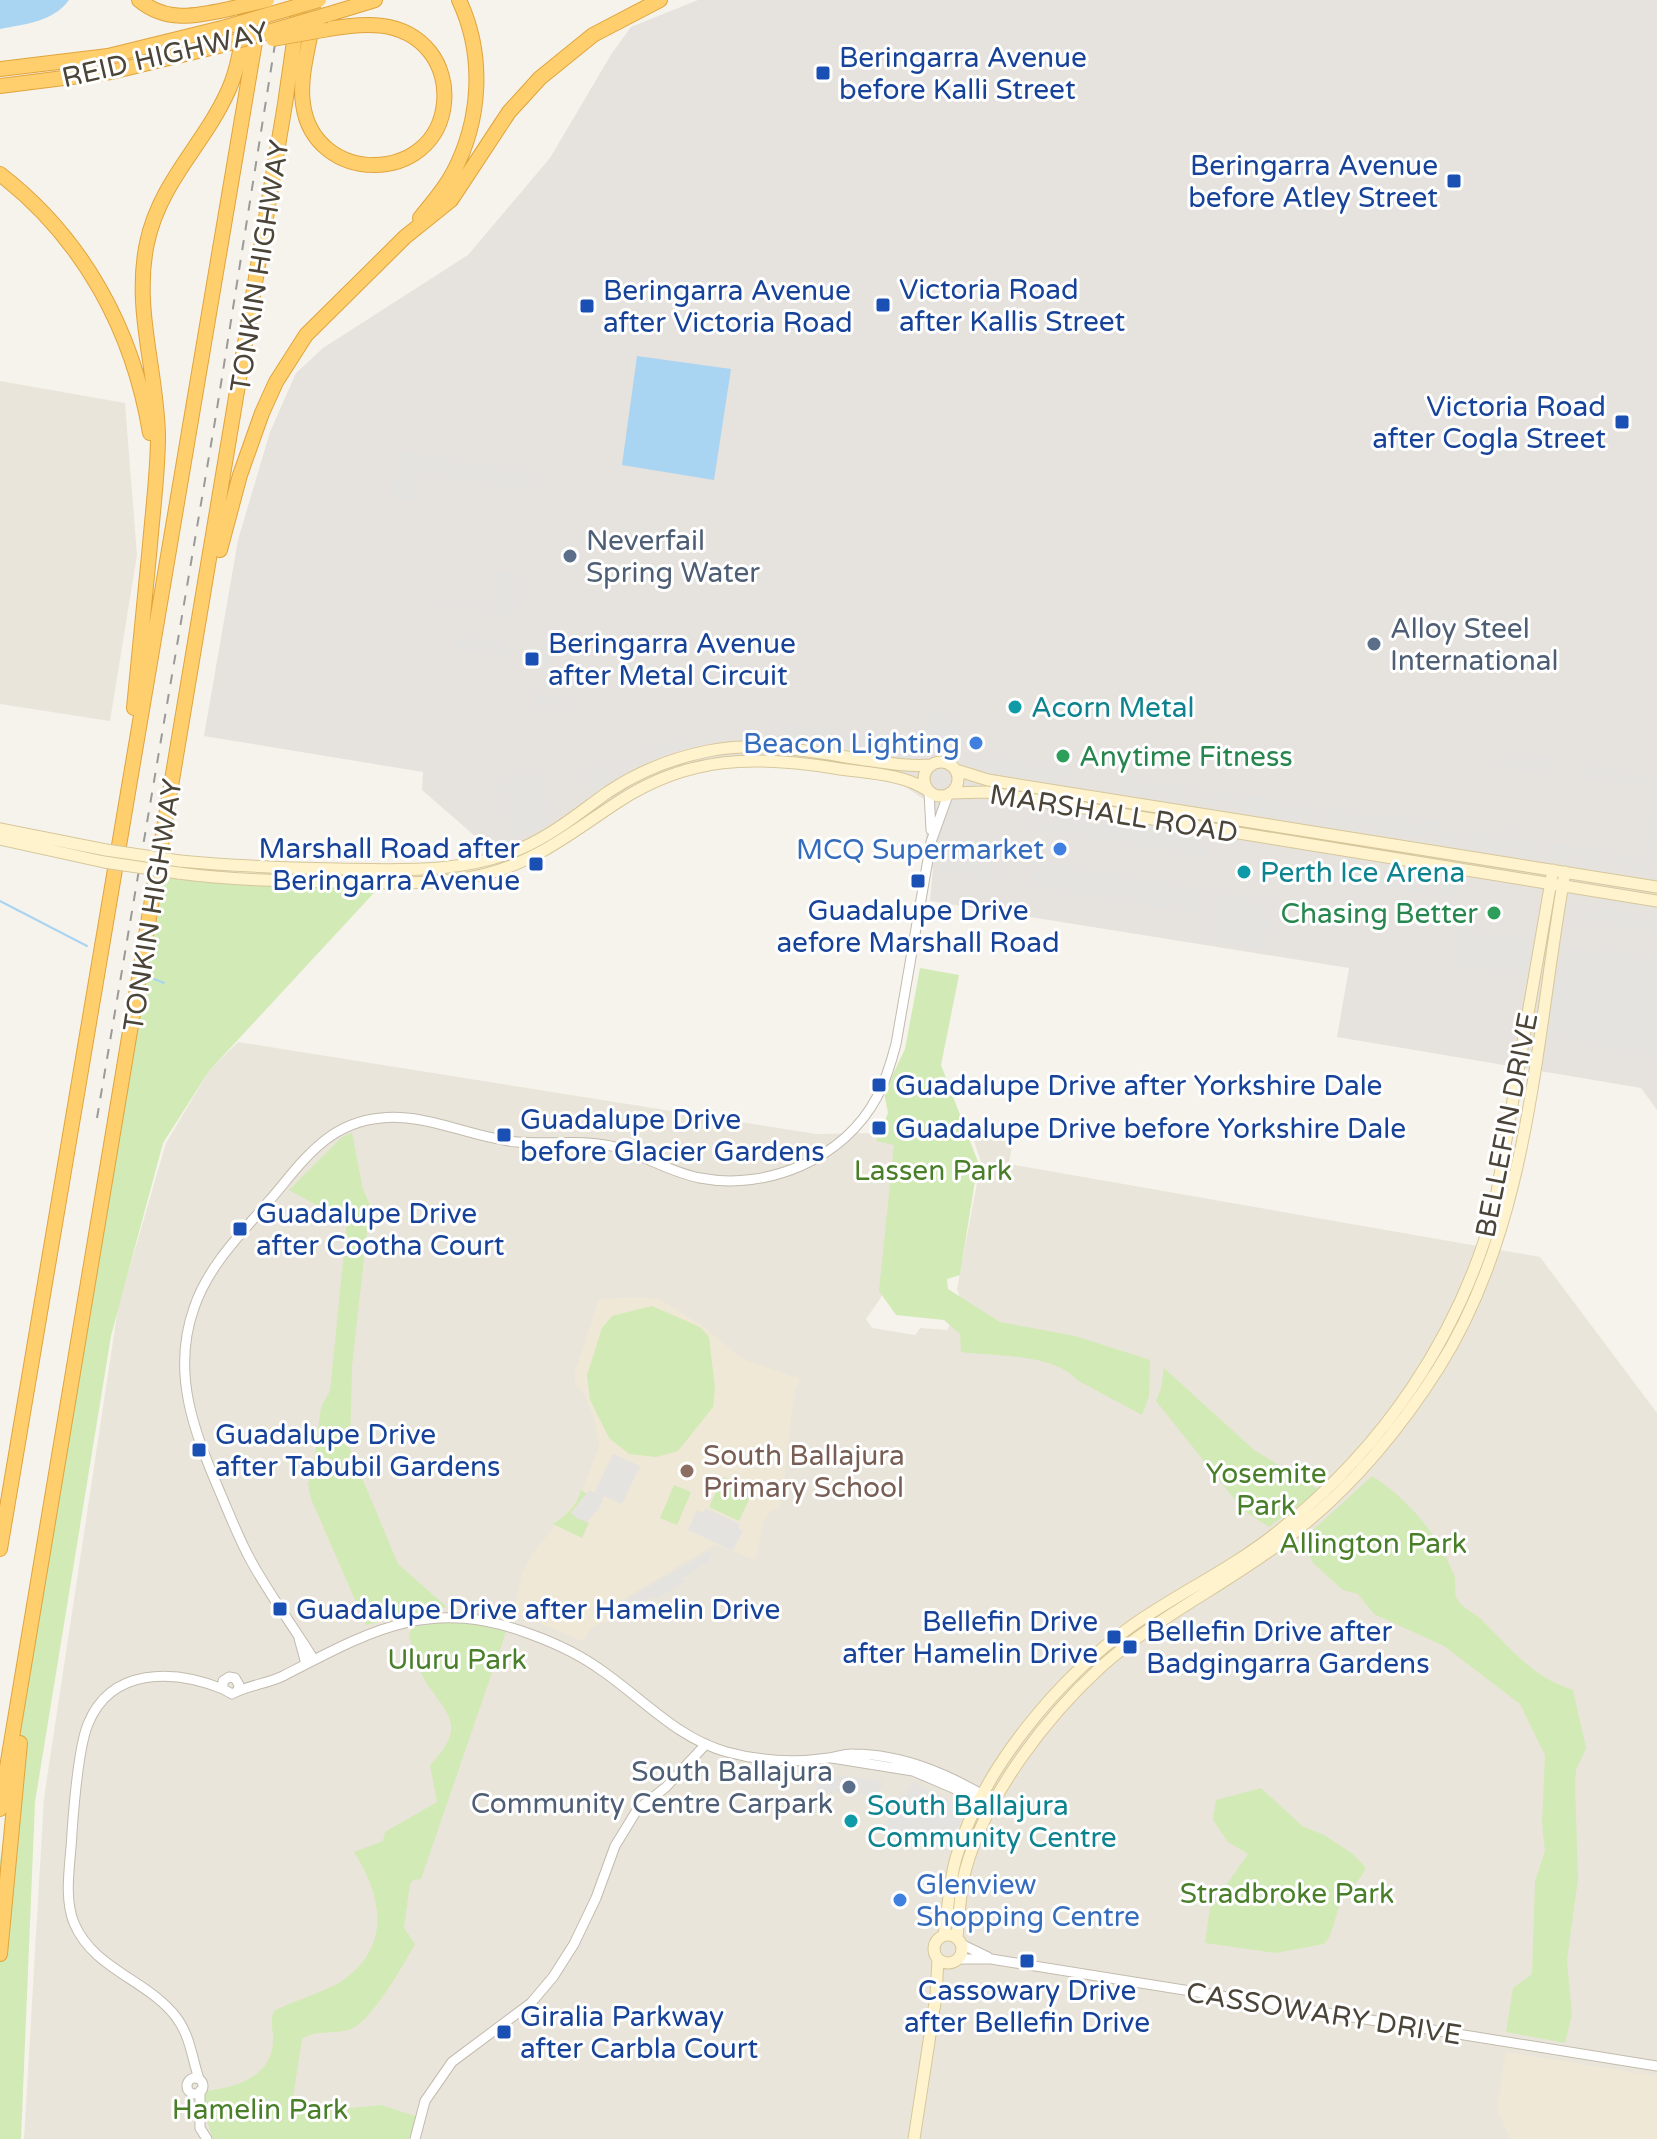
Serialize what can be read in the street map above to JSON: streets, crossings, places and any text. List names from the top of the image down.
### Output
{
  "streets": {
    "highway": ["REID HIGHWAY", "TONKIN HIGHWAY"],
    "main road": ["MARSHALL ROAD", "BELLEFIN DRIVE"],
    "street": ["CASSOWARY DRIVE"]
  },
  "crossings": [
    ["MARSHALL ROAD", "BELLEFIN DRIVE"],
    ["BELLEFIN DRIVE", "CASSOWARY DRIVE"]
  ],
  "parks": [
    "Lassen Park",
    "Yosemite Park",
    "Allington Park",
    "Uluru Park",
    "Stradbroke Park",
    "Hamelin Park"
  ],
  "places": {
    "transit": [
      "Beringarra Avenue before Kalli Street",
      "Beringarra Avenue before Atley Street",
      "Victoria Road after Kallis Street",
      "Beringarra Avenue after Victoria Road",
      "Victoria Road after Cogla Street",
      "Beringarra Avenue after Metal Circuit",
      "Marshall Road after Beringarra Avenue",
      "Guadalupe Drive aefore Marshall Road",
      "Guadalupe Drive after Yorkshire Dale",
      "Guadalupe Drive before Yorkshire Dale",
      "Guadalupe Drive before Glacier Gardens",
      "Guadalupe Drive after Cootha Court",
      "Guadalupe Drive after Tabubil Gardens",
      "Guadalupe Drive after Hamelin Drive",
      "Bellefin Drive after Hamelin Drive",
      "Bellefin Drive after Badgingarra Gardens",
      "Cassowary Drive after Bellefin Drive",
      "Giralia Parkway after Carbla Court"
    ],
    "other": [
      "Neverfail Spring Water",
      "Alloy Steel International",
      "Acorn Metal",
      "Beacon Lighting",
      "Anytime Fitness",
      "MCQ Supermarket",
      "Perth Ice Arena",
      "Chasing Better",
      "South Ballajura Primary School",
      "South Ballajura Community Centre Carpark",
      "South Ballajura Community Centre",
      "Glenview Shopping Centre"
    ]
  }
}
